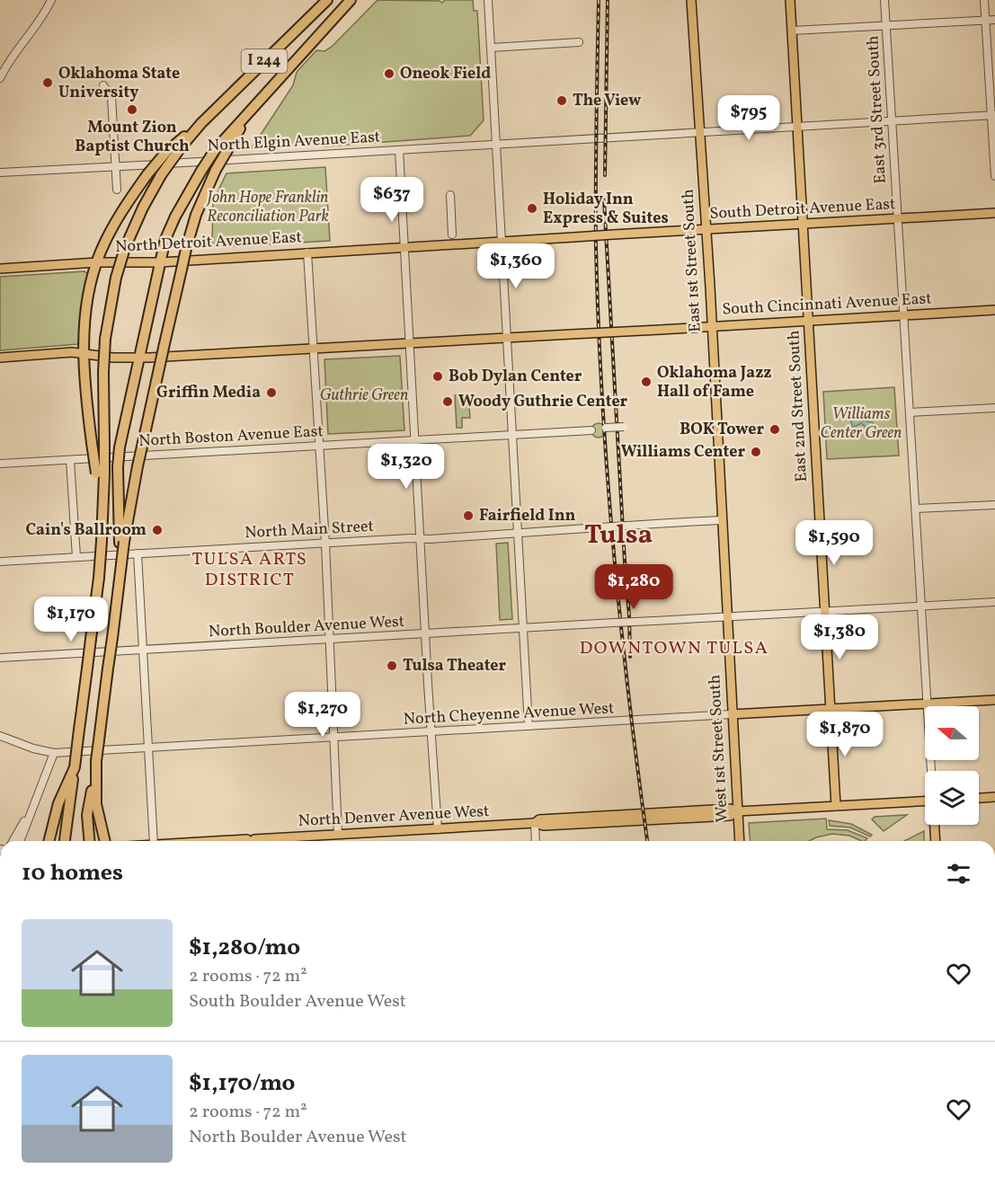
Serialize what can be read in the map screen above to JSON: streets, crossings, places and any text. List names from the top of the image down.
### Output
{
  "streets": {
    "highway": ["I 244"],
    "main road": [
      "South Detroit Avenue East",
      "North Detroit Avenue East",
      "East 1st Street South",
      "South Cincinnati Avenue East",
      "East 2nd Street South",
      "West 1st Street South",
      "North Denver Avenue West"
    ],
    "street": [
      "East 3rd Street South",
      "North Elgin Avenue East",
      "North Boston Avenue East",
      "North Main Street",
      "North Boulder Avenue West",
      "North Cheyenne Avenue West"
    ]
  },
  "crossings": [
    ["East 3rd Street South", "North Elgin Avenue East"],
    ["East 3rd Street South", "South Detroit Avenue East"],
    ["East 3rd Street South", "South Cincinnati Avenue East"],
    ["East 3rd Street South", "North Boulder Avenue West"],
    ["North Elgin Avenue East", "East 1st Street South"],
    ["North Elgin Avenue East", "East 2nd Street South"],
    ["South Detroit Avenue East", "North Detroit Avenue East"],
    ["South Detroit Avenue East", "East 1st Street South"],
    ["South Detroit Avenue East", "East 2nd Street South"],
    ["East 1st Street South", "South Cincinnati Avenue East"],
    ["East 1st Street South", "North Main Street"],
    ["East 1st Street South", "West 1st Street South"],
    ["South Cincinnati Avenue East", "East 2nd Street South"],
    ["East 2nd Street South", "North Boulder Avenue West"],
    ["East 2nd Street South", "North Denver Avenue West"],
    ["North Main Street", "West 1st Street South"],
    ["North Boulder Avenue West", "West 1st Street South"],
    ["North Cheyenne Avenue West", "West 1st Street South"],
    ["West 1st Street South", "North Denver Avenue West"]
  ],
  "districts": ["Tulsa", "TULSA ARTS DISTRICT", "DOWNTOWN TULSA"],
  "parks": ["John Hope Franklin Reconciliation Park", "Guthrie Green", "Williams Center Green"],
  "places": [
    "Oneok Field",
    "Oklahoma State University",
    "The View",
    "Mount Zion Baptist Church",
    "Holiday Inn Express & Suites",
    "Bob Dylan Center",
    "Oklahoma Jazz Hall of Fame",
    "Griffin Media",
    "Woody Guthrie Center",
    "BOK Tower",
    "Williams Center",
    "Fairfield Inn",
    "Cain's Ballroom",
    "Tulsa Theater"
  ],
  "north": "left",
  "page": {
    "price": [
      "$795",
      "$637",
      "$1,360",
      "$1,320",
      "$1,590",
      "$1,280",
      "$1,170",
      "$1,380",
      "$1,270",
      "$1,870"
    ],
    "heading": "10 homes",
    "list": [
      {
        "name": "$1,280/mo",
        "note": "2 rooms · 72 m² · South Boulder Avenue West"
      },
      {
        "name": "$1,170/mo",
        "note": "2 rooms · 72 m² · North Boulder Avenue West"
      }
    ]
  }
}
